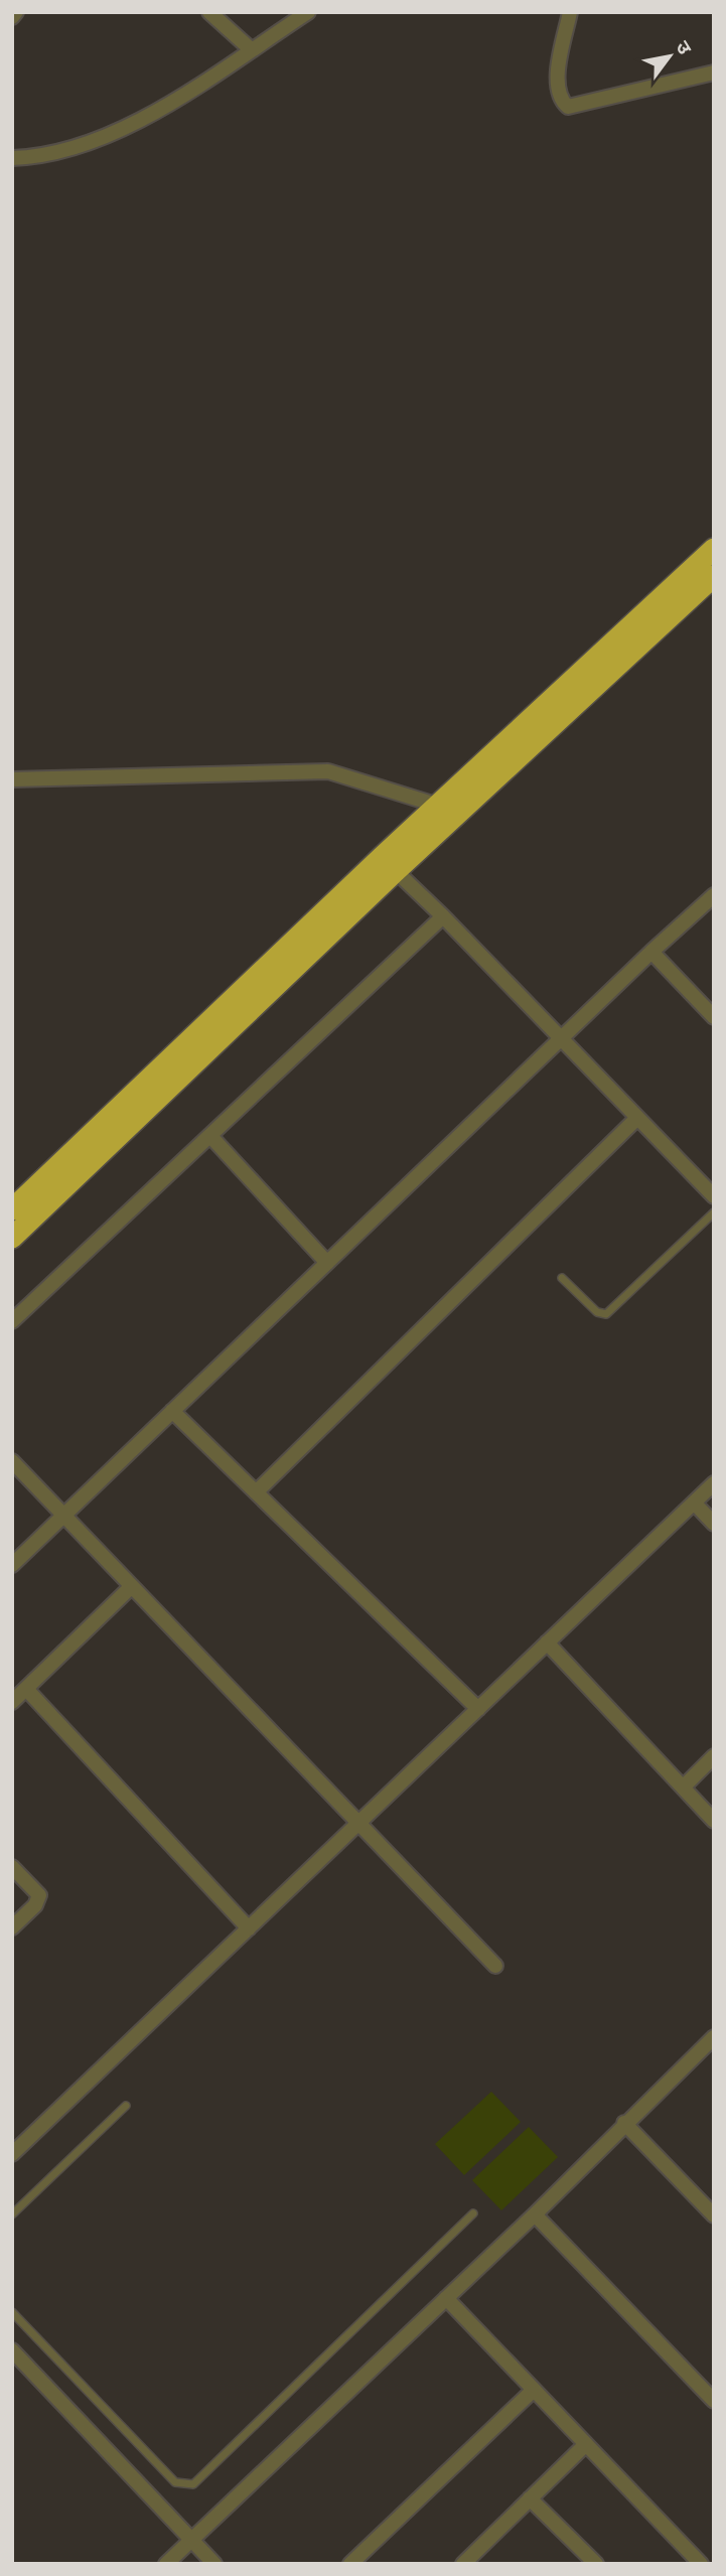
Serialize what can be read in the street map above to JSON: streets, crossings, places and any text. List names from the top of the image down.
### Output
{
  "north": "top right"
}
